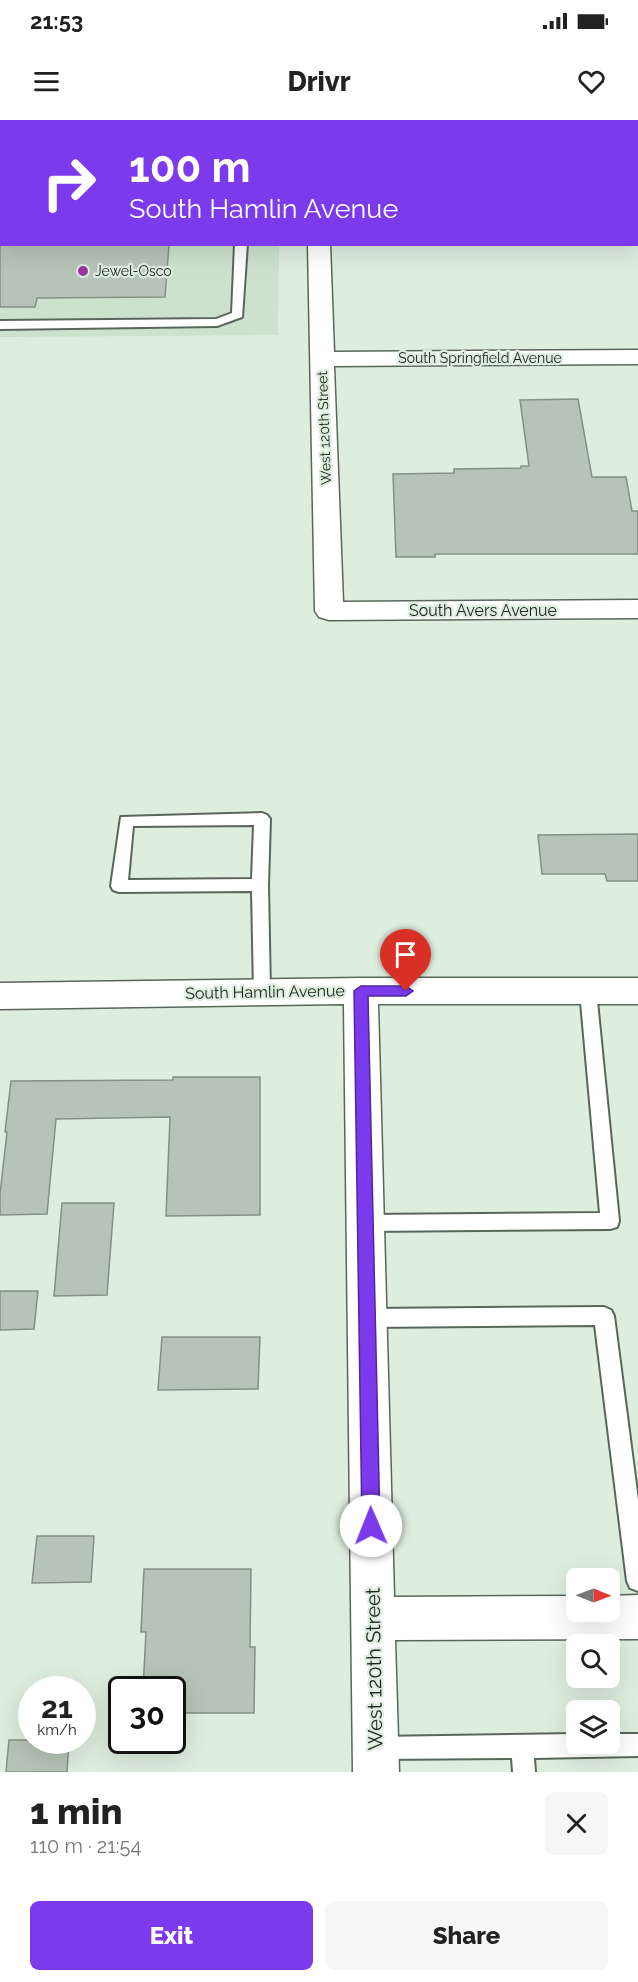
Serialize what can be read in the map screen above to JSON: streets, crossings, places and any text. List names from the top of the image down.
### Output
{
  "streets": {
    "street": [
      "South Springfield Avenue",
      "West 120th Street",
      "South Avers Avenue",
      "South Hamlin Avenue"
    ]
  },
  "crossings": [
    ["South Springfield Avenue", "West 120th Street"],
    ["West 120th Street", "South Avers Avenue"],
    ["West 120th Street", "South Hamlin Avenue"]
  ],
  "places": ["Jewel-Osco"],
  "north": "right",
  "page": {
    "status": "21:53",
    "header": "Drivr",
    "turn": ["100 m", "South Hamlin Avenue"],
    "speed": "21 km/h",
    "limit": "30",
    "heading": ["1 min", "110 m · 21:54"],
    "buttons": ["Exit", "Share"]
  }
}
